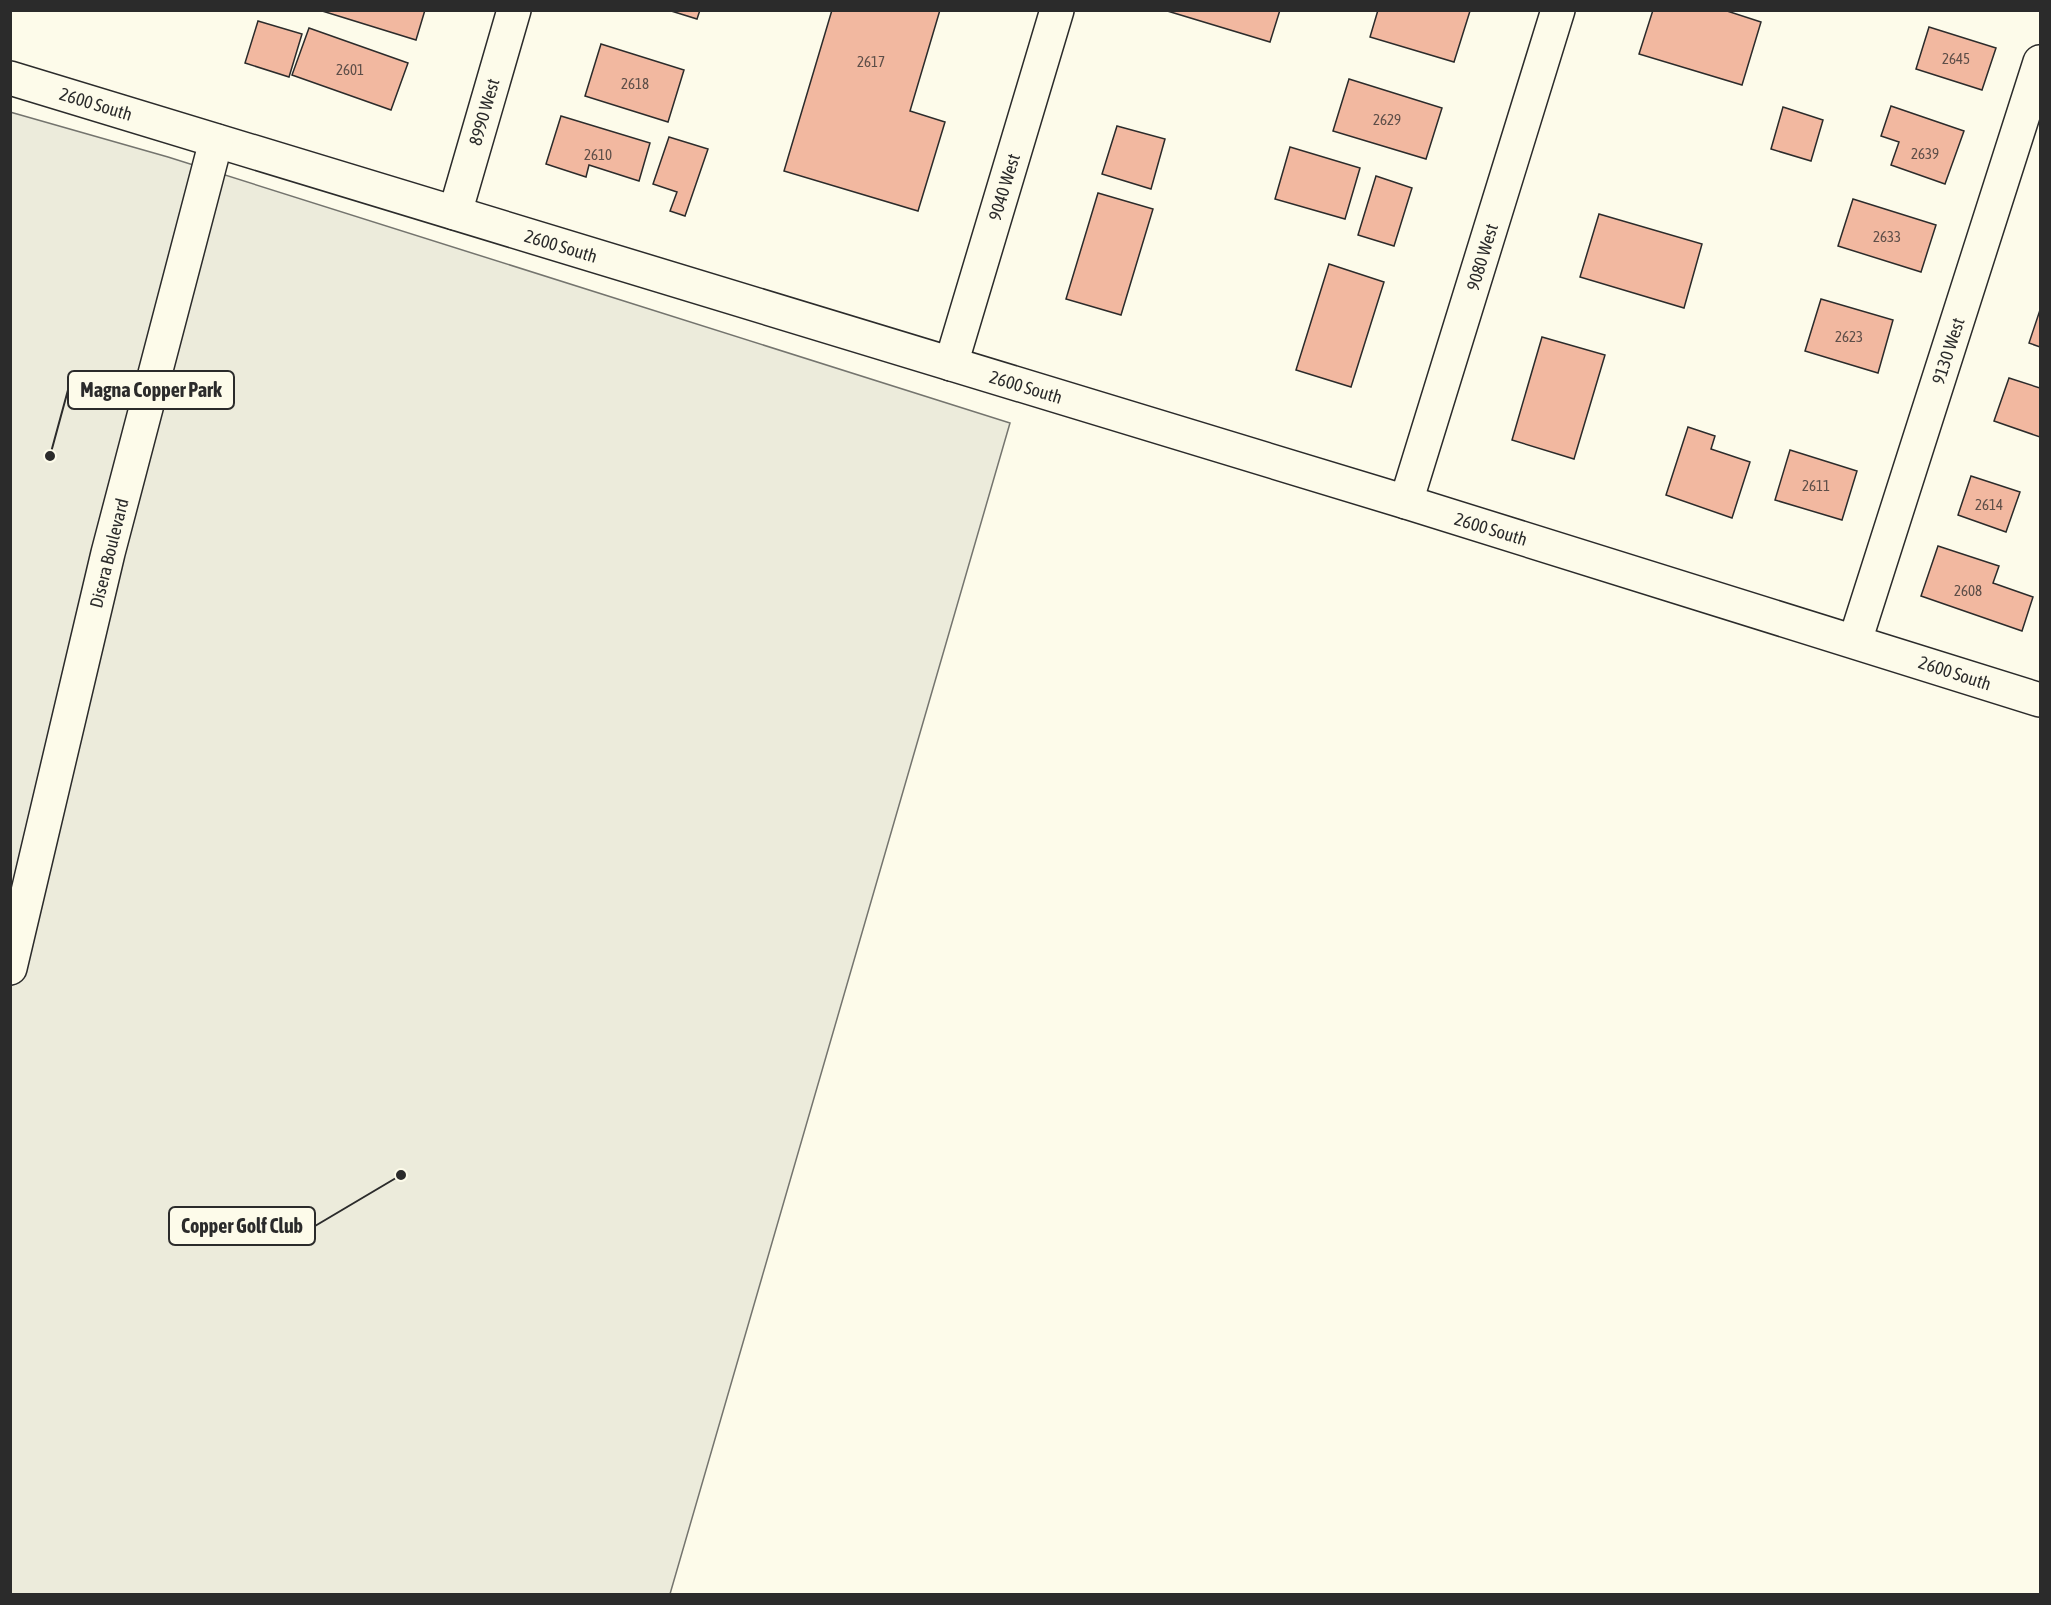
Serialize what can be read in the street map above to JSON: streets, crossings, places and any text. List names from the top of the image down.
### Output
{
  "streets": {
    "street": [
      "2600 South",
      "8990 West",
      "9040 West",
      "9080 West",
      "9130 West",
      "Disera Boulevard"
    ]
  },
  "crossings": [
    ["2600 South", "8990 West"],
    ["2600 South", "9040 West"],
    ["2600 South", "9080 West"],
    ["2600 South", "9130 West"],
    ["2600 South", "Disera Boulevard"]
  ],
  "places": ["Magna Copper Park", "Copper Golf Club"],
  "house_numbers": [
    "2645",
    "2617",
    "2601",
    "2618",
    "2629",
    "2639",
    "2610",
    "2633",
    "2623",
    "2611",
    "2614",
    "2608"
  ]
}
